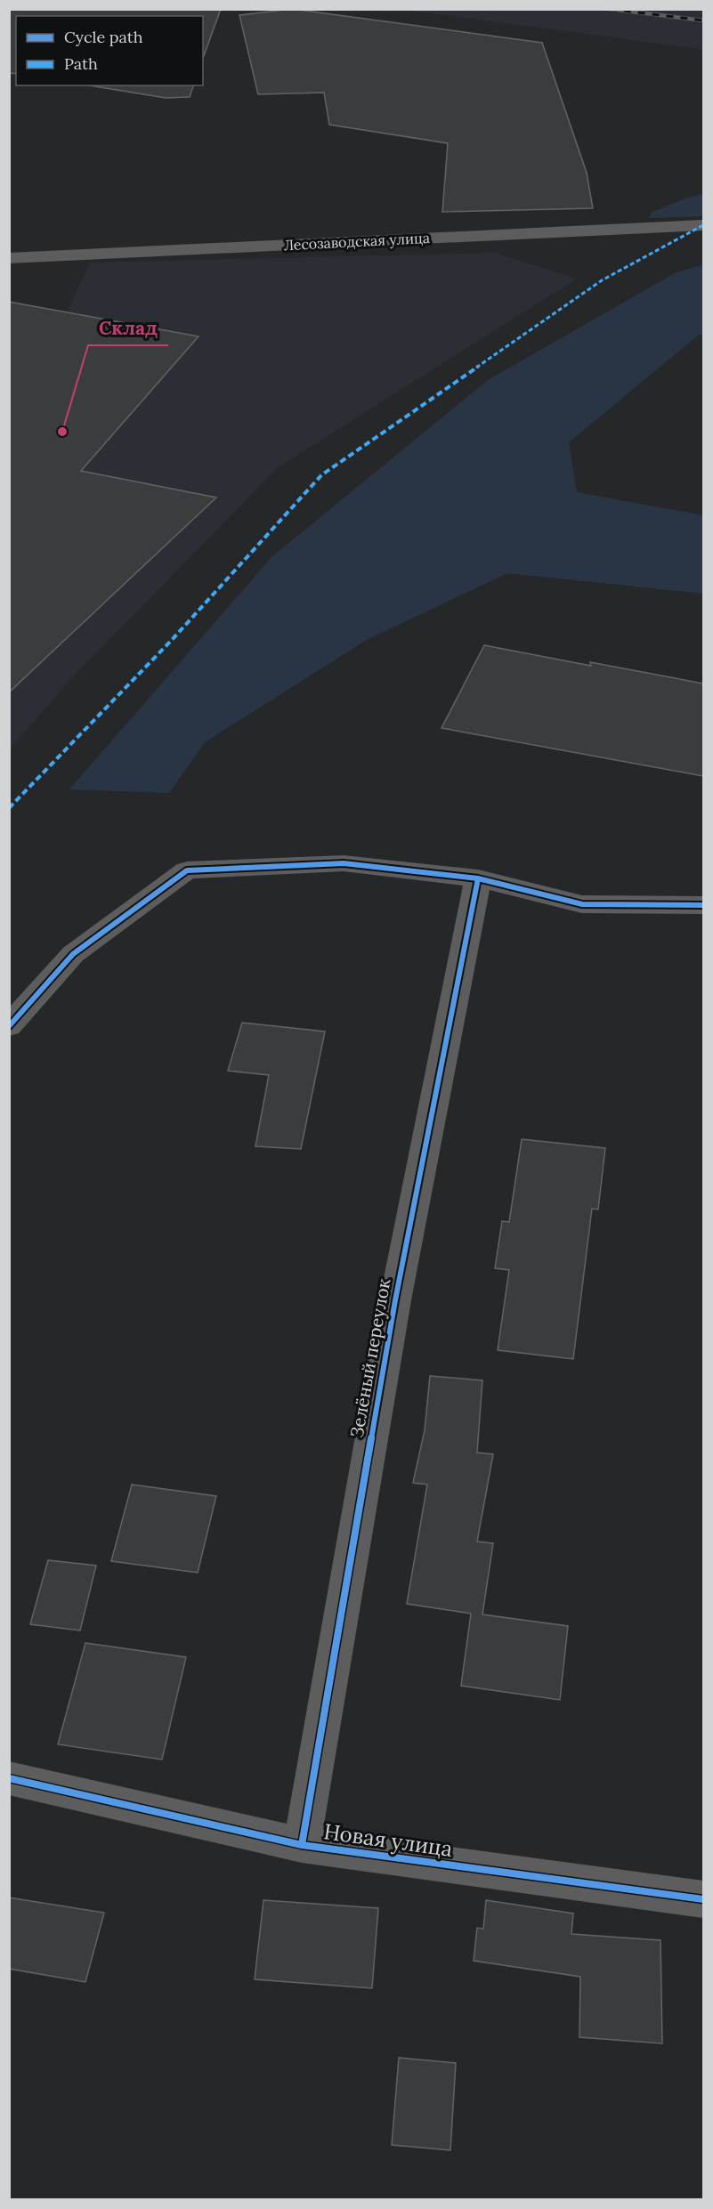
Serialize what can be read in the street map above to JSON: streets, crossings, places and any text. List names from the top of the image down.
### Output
{
  "streets": {
    "street": ["Лесозаводская улица", "Зелёный переулок", "Новая улица"]
  },
  "crossings": [
    ["Зелёный переулок", "Новая улица"]
  ],
  "places": ["Склад"],
  "legend": ["Cycle path", "Path"]
}
